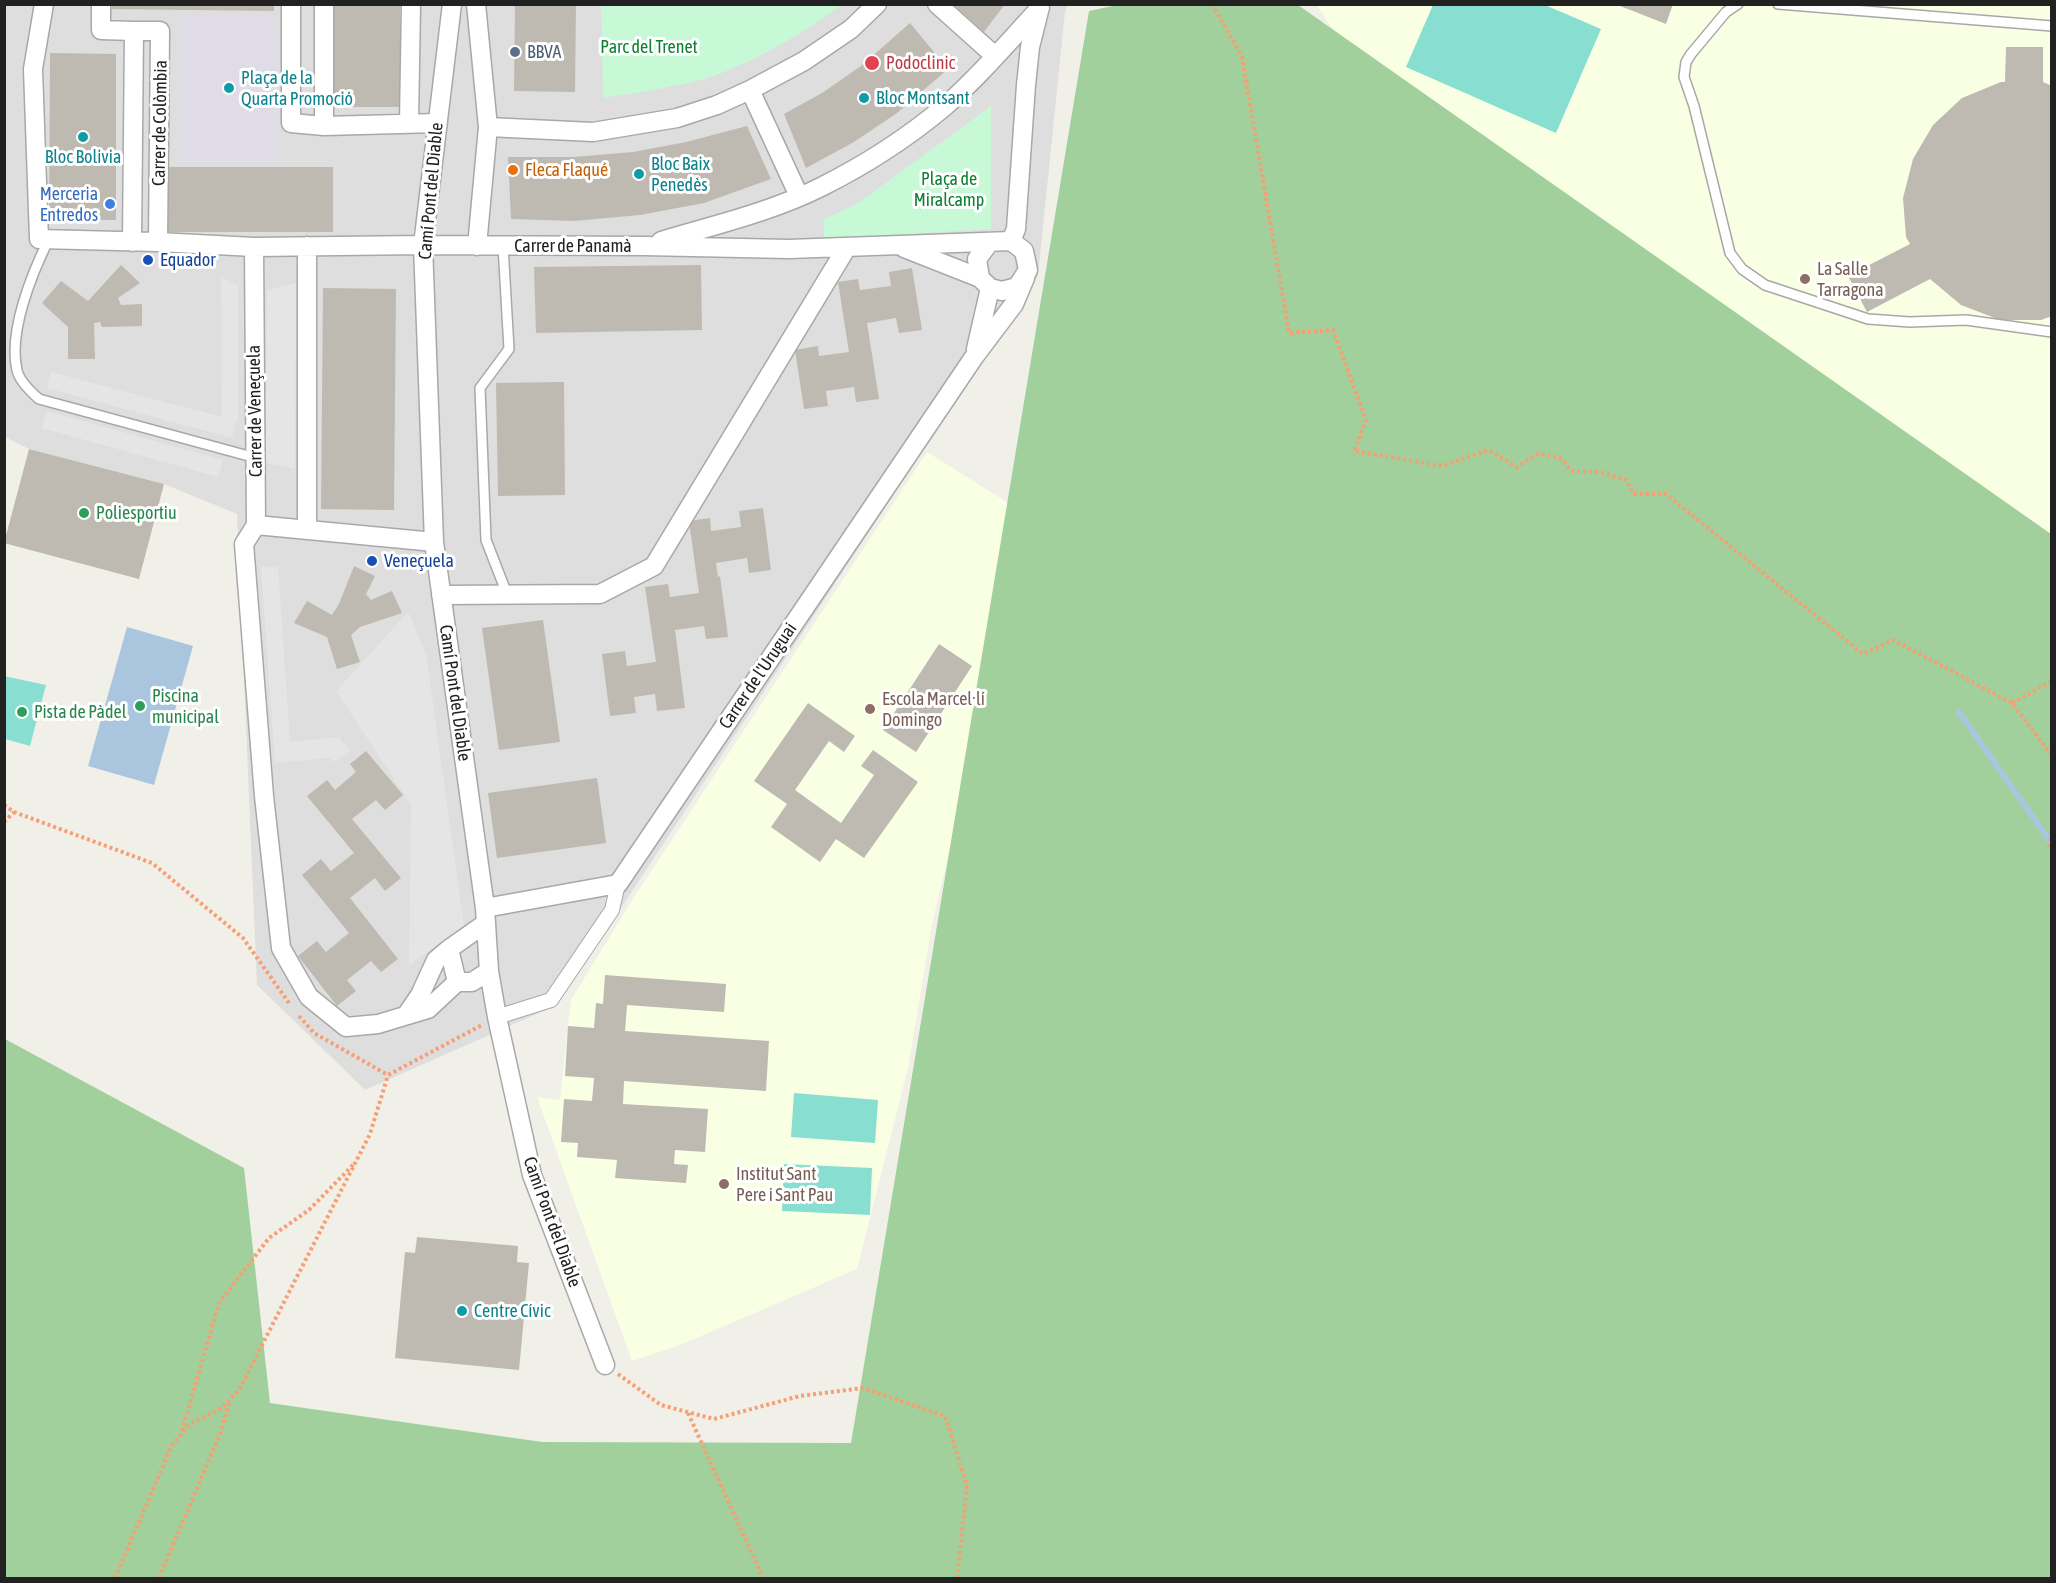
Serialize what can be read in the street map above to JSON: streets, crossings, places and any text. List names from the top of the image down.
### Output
{
  "streets": {
    "street": [
      "Carrer de Colòmbia",
      "Camí Pont del Diable",
      "Carrer de Panamà",
      "Carrer de Veneçuela",
      "Carrer de l'Uruguai"
    ]
  },
  "parks": ["Parc del Trenet", "Plaça de Miralcamp"],
  "places": [
    "BBVA",
    "Podoclinic",
    "Plaça de la Quarta Promoció",
    "Bloc Montsant",
    "Bloc Bolivia",
    "Fleca Flaqué",
    "Bloc Baix Penedès",
    "Merceria Entredos",
    "Equador",
    "La Salle Tarragona",
    "Poliesportiu",
    "Veneçuela",
    "Piscina municipal",
    "Escola Marcel·lí Domingo",
    "Pista de Pàdel",
    "Institut Sant Pere i Sant Pau",
    "Centre Cívic"
  ]
}
